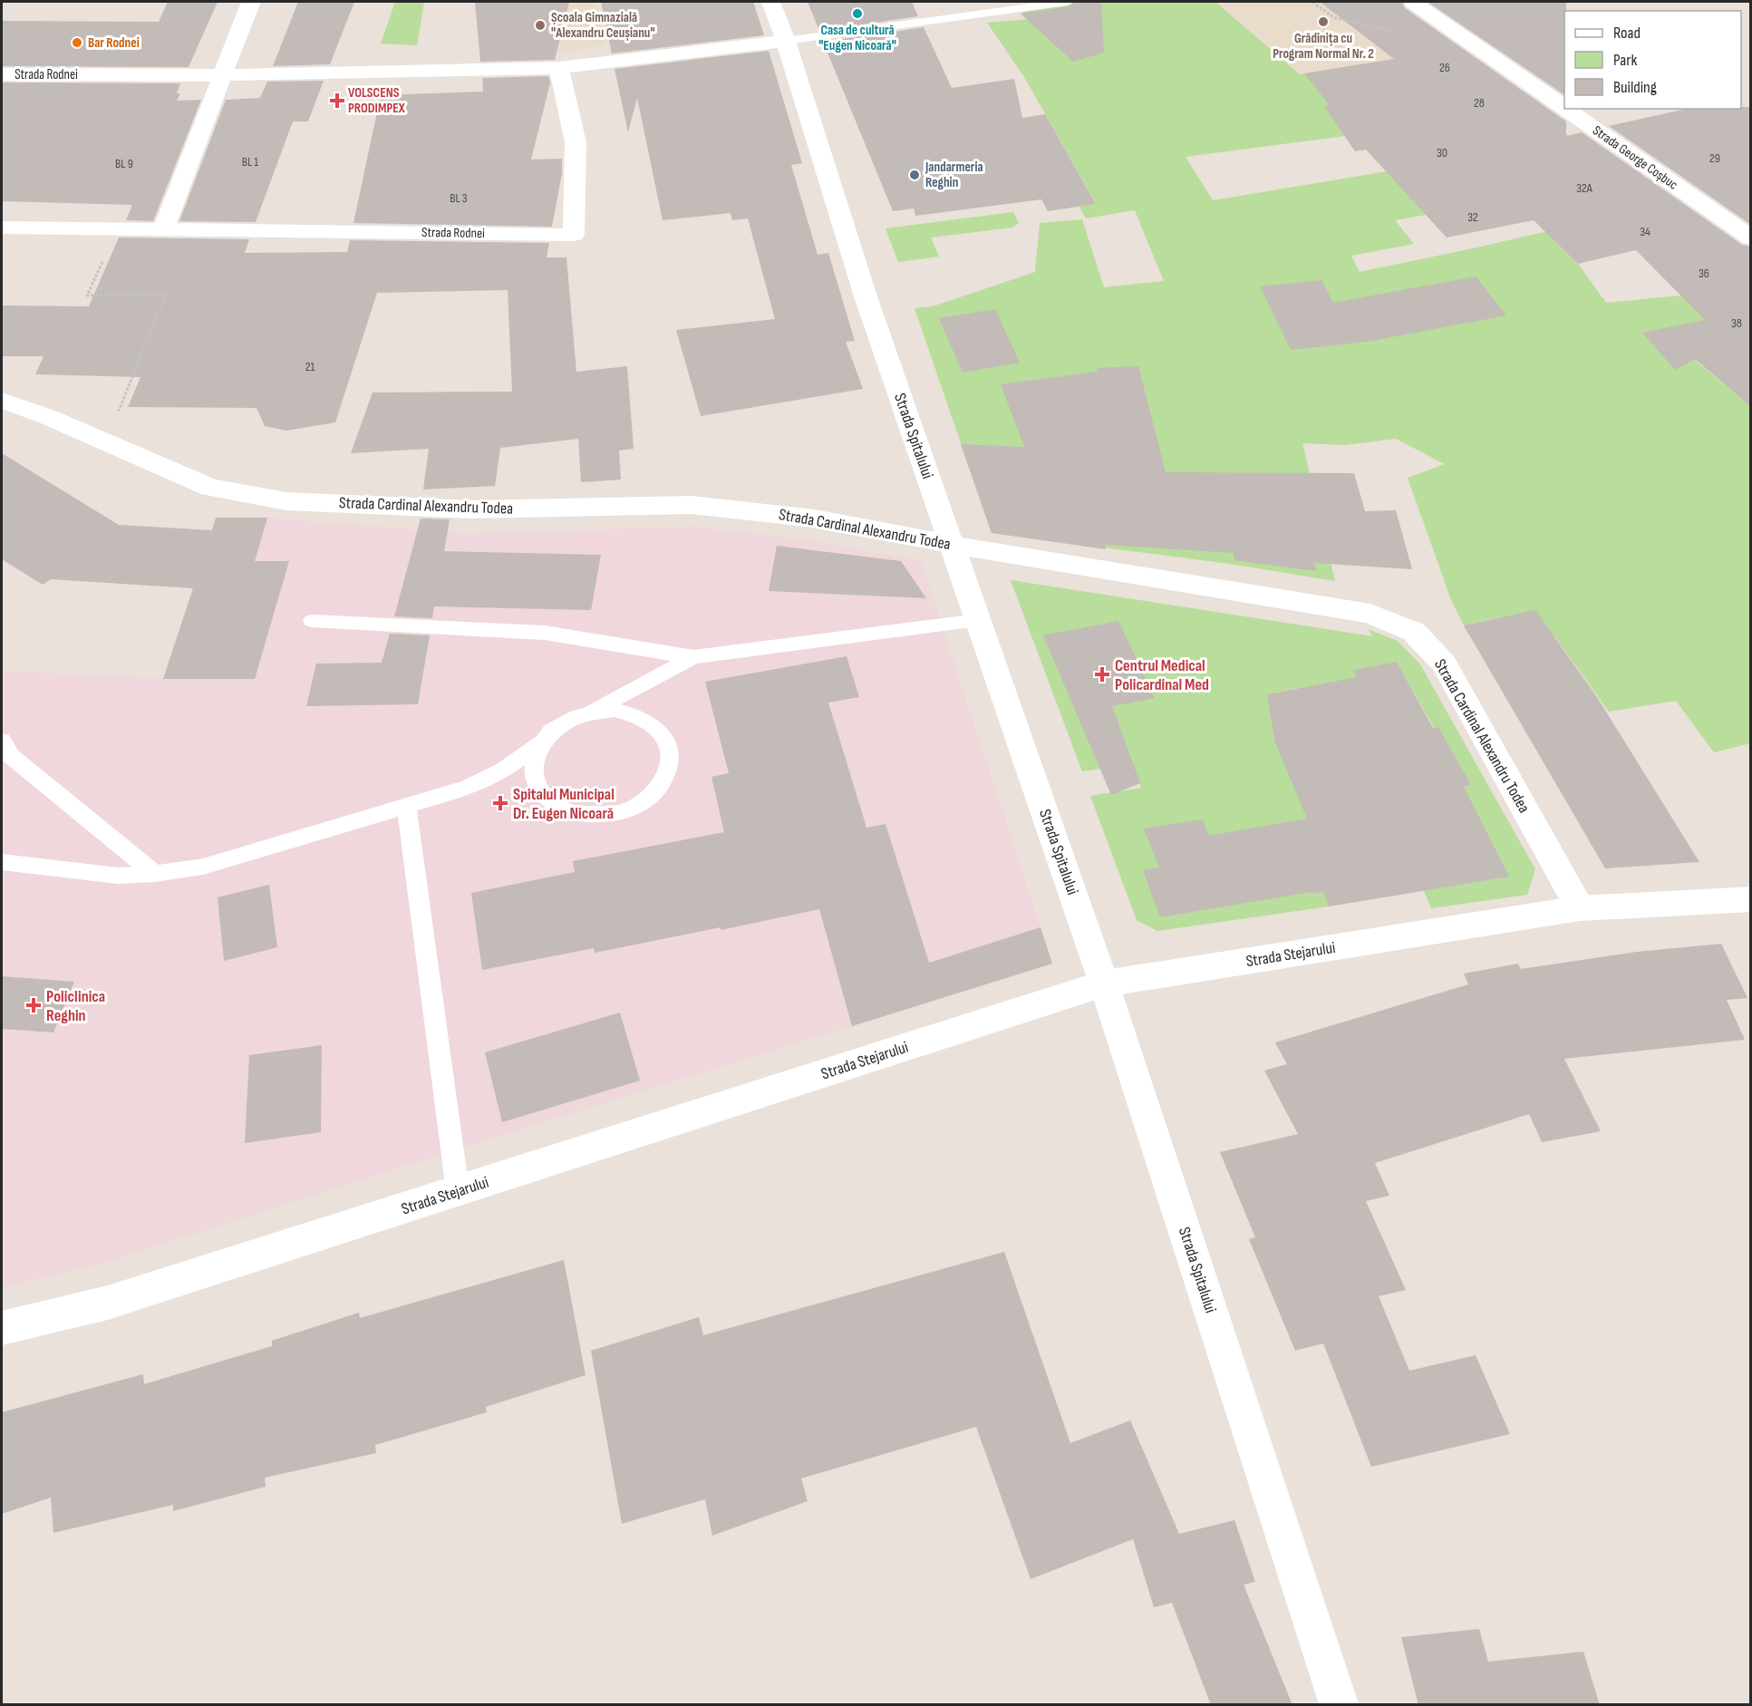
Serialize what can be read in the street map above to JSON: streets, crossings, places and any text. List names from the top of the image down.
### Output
{
  "streets": {
    "street": [
      "Strada Rodnei",
      "Strada George Coșbuc",
      "Strada Spitalului",
      "Strada Cardinal Alexandru Todea",
      "Strada Stejarului"
    ]
  },
  "crossings": [
    ["Strada Rodnei", "Strada Spitalului"],
    ["Strada Spitalului", "Strada Cardinal Alexandru Todea"],
    ["Strada Spitalului", "Strada Stejarului"],
    ["Strada Cardinal Alexandru Todea", "Strada Stejarului"]
  ],
  "places": {
    "other": [
      "Casa de cultură \"Eugen Nicoară\"",
      "Grădinița cu Program Normal Nr. 2",
      "Școala Gimnazială \"Alexandru Ceușianu\"",
      "Bar Rodnei",
      "Jandarmeria Reghin"
    ],
    "health": [
      "VOLSCENS PRODIMPEX",
      "Centrul Medical Policardinal Med",
      "Spitalul Municipal Dr. Eugen Nicoară",
      "Policlinica Reghin"
    ]
  },
  "house_numbers": [
    "26",
    "28",
    "30",
    "29",
    "BL 1",
    "BL 9",
    "32A",
    "BL 3",
    "32",
    "34",
    "36",
    "38",
    "21"
  ],
  "legend": ["Road", "Park", "Building"]
}
